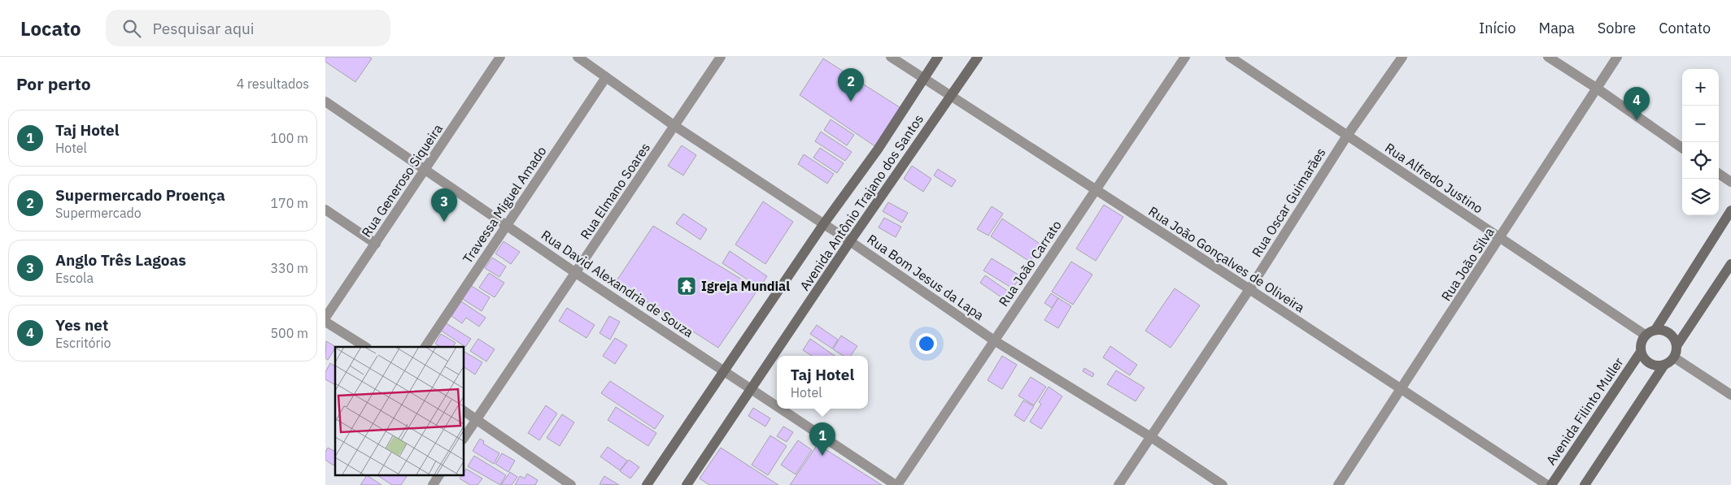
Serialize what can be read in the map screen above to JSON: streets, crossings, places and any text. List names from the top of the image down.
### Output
{
  "streets": {
    "main road": ["Avenida Antônio Trajano dos Santos", "Avenida Filinto Muller"],
    "street": [
      "Rua Alfredo Justino",
      "Rua Generoso Siqueira",
      "Rua Elmano Soares",
      "Rua Oscar Guimarães",
      "Travessa Miguel Amado",
      "Rua João Gonçalves de Oliveira",
      "Rua João Carrato",
      "Rua João Silva",
      "Rua Bom Jesus da Lapa",
      "Rua David Alexandria de Souza"
    ]
  },
  "crossings": [
    ["Rua Alfredo Justino", "Rua Oscar Guimarães"],
    ["Rua Alfredo Justino", "Rua João Silva"],
    ["Rua Alfredo Justino", "Avenida Filinto Muller"],
    ["Rua Generoso Siqueira", "Rua David Alexandria de Souza"],
    ["Rua Elmano Soares", "Rua Bom Jesus da Lapa"],
    ["Rua Elmano Soares", "Rua David Alexandria de Souza"],
    ["Avenida Antônio Trajano dos Santos", "Rua João Gonçalves de Oliveira"],
    ["Avenida Antônio Trajano dos Santos", "Rua Bom Jesus da Lapa"],
    ["Avenida Antônio Trajano dos Santos", "Rua David Alexandria de Souza"],
    ["Rua Oscar Guimarães", "Rua João Gonçalves de Oliveira"],
    ["Rua Oscar Guimarães", "Rua Bom Jesus da Lapa"],
    ["Travessa Miguel Amado", "Rua Bom Jesus da Lapa"],
    ["Travessa Miguel Amado", "Rua David Alexandria de Souza"],
    ["Rua João Gonçalves de Oliveira", "Rua João Carrato"],
    ["Rua João Gonçalves de Oliveira", "Rua João Silva"],
    ["Rua João Carrato", "Rua Bom Jesus da Lapa"],
    ["Rua João Carrato", "Rua David Alexandria de Souza"]
  ],
  "places": {
    "temple": ["Igreja Mundial"]
  },
  "page": {
    "header": "Locato",
    "search": "Pesquisar aqui",
    "nav": [
      "Início",
      "Mapa",
      "Sobre",
      "Contato"
    ],
    "heading": ["Por perto", "4 resultados"],
    "pins": [
      "2",
      "4",
      "3",
      "1"
    ],
    "map_buttons": ["+", "−"],
    "list": [
      {
        "mark": "1",
        "name": "Taj Hotel",
        "note": "Hotel",
        "value": "100 m"
      },
      {
        "mark": "2",
        "name": "Supermercado Proença",
        "note": "Supermercado",
        "value": "170 m"
      },
      {
        "mark": "3",
        "name": "Anglo Três Lagoas",
        "note": "Escola",
        "value": "330 m"
      },
      {
        "mark": "4",
        "name": "Yes net",
        "note": "Escritório",
        "value": "500 m"
      }
    ],
    "popup": ["Taj Hotel", "Hotel"]
  }
}
